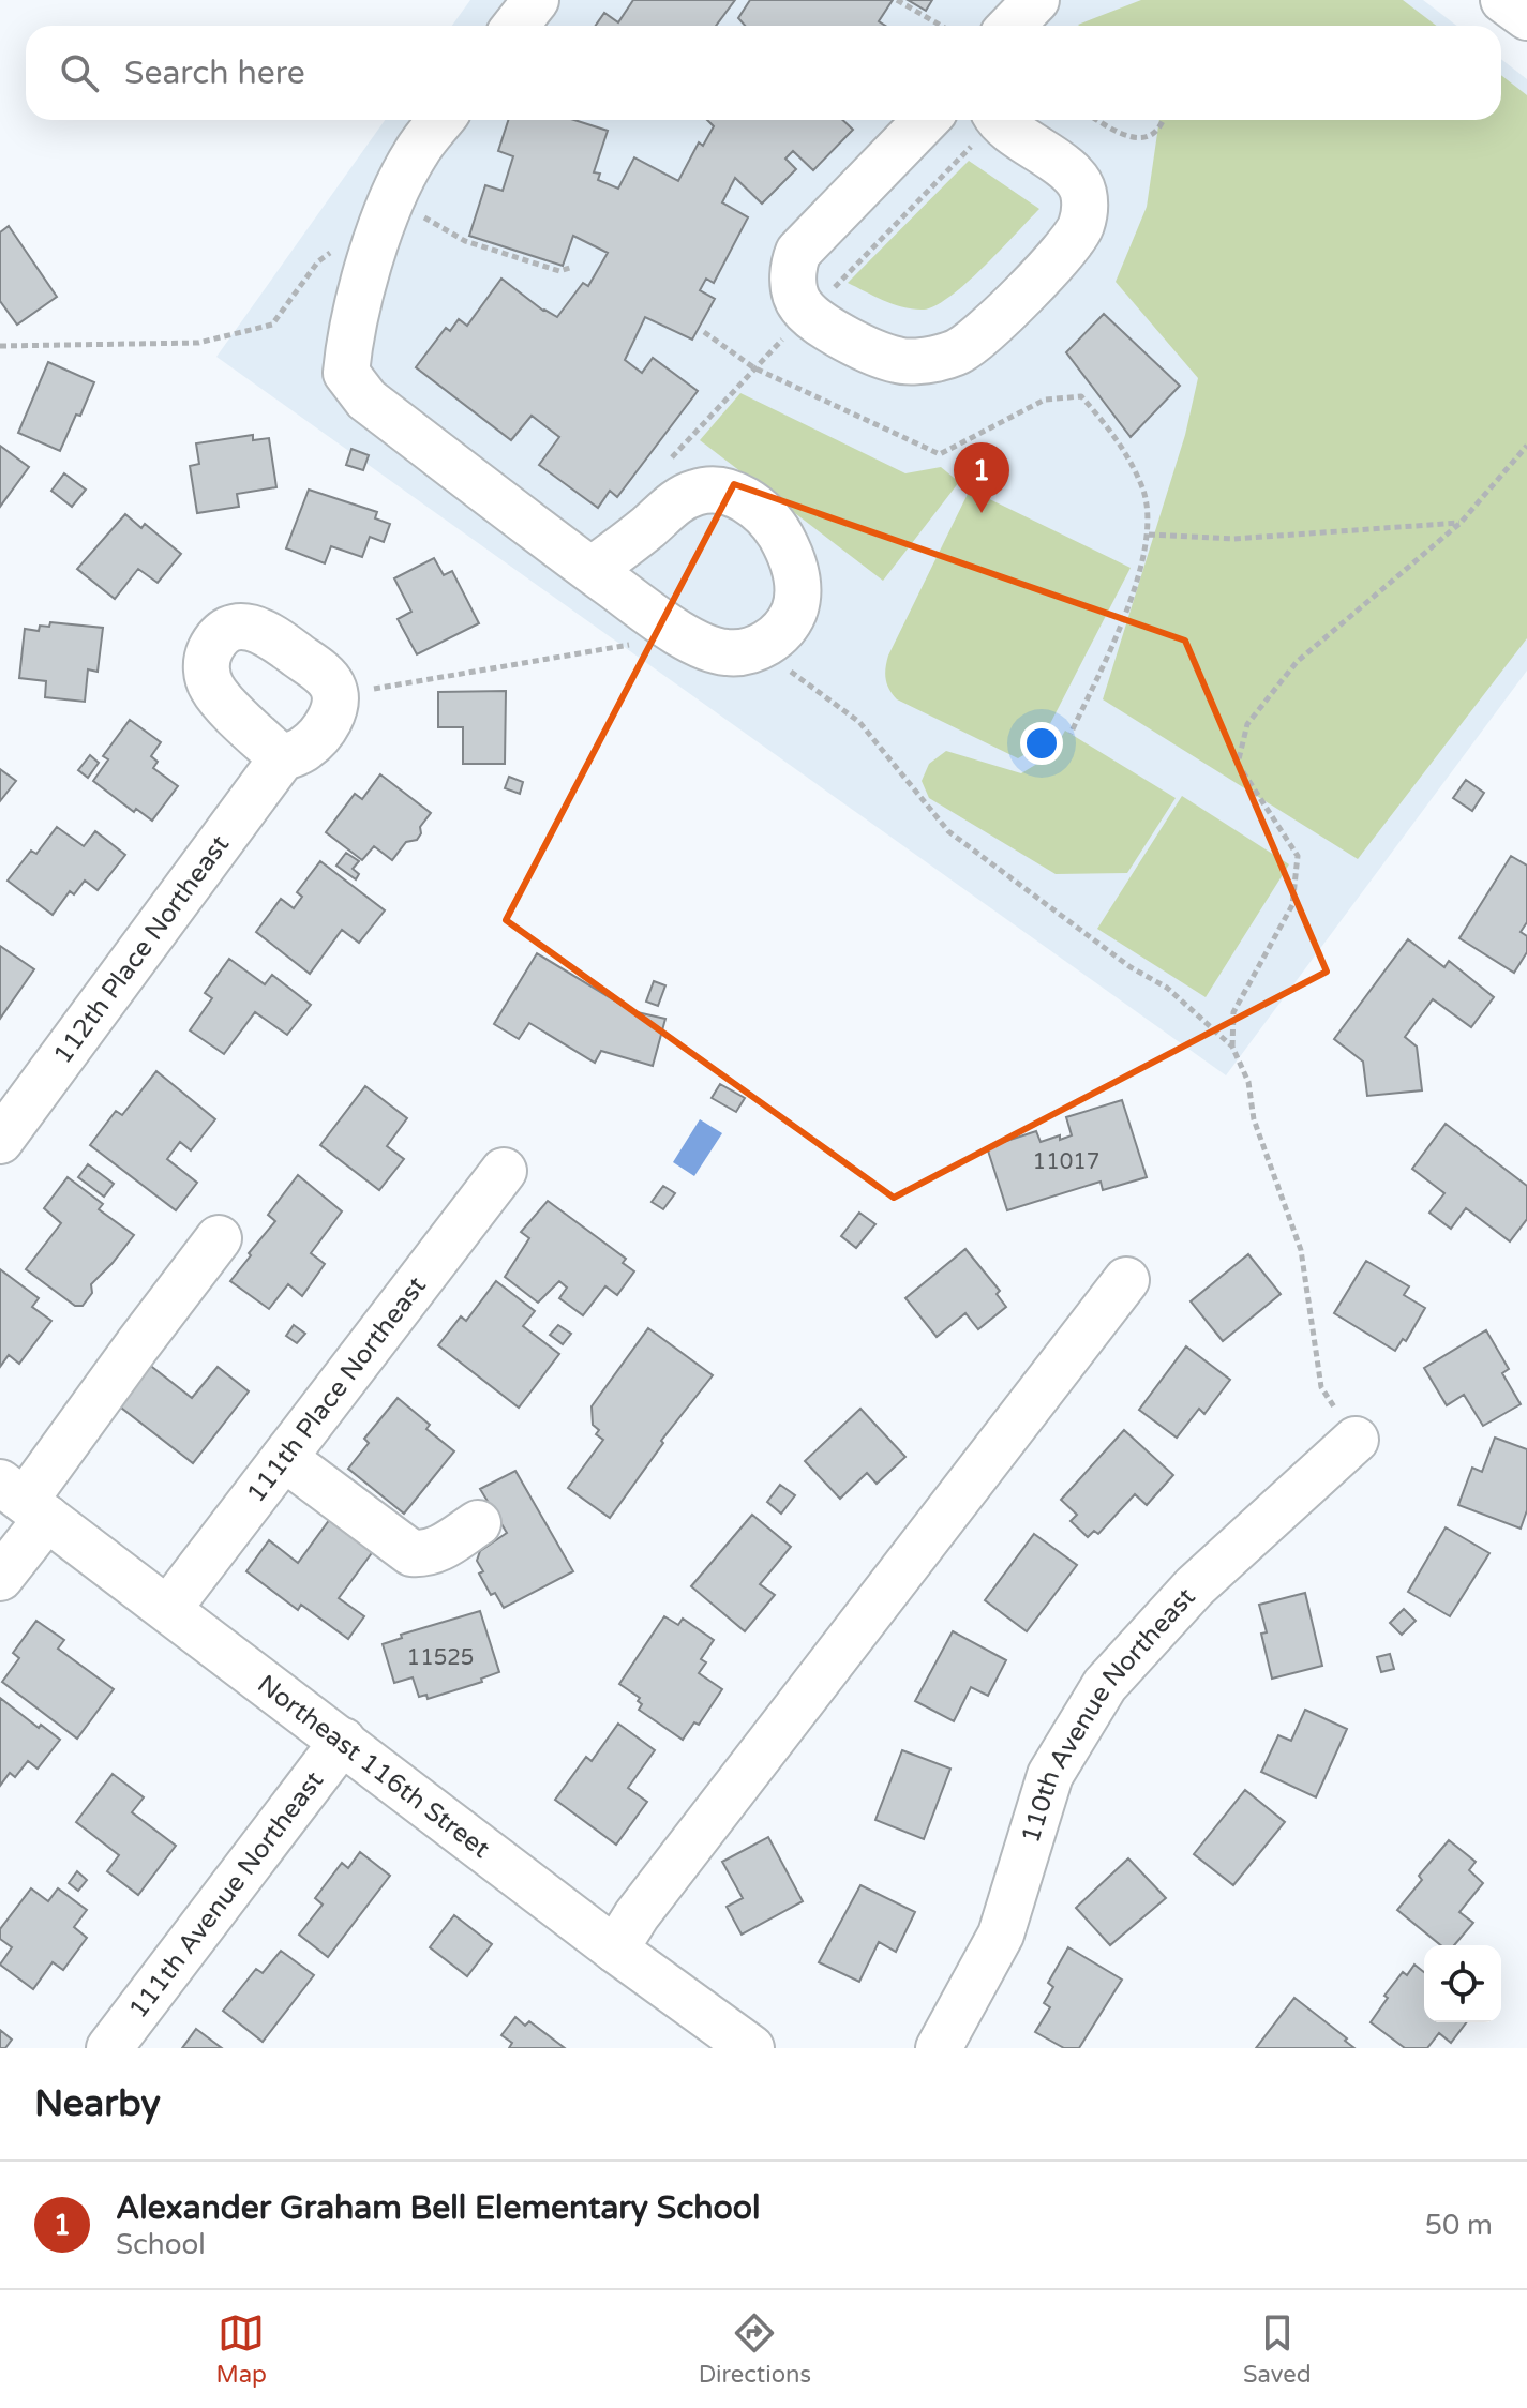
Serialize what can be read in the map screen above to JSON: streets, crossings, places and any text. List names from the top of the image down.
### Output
{
  "streets": {
    "street": [
      "112th Place Northeast",
      "111th Place Northeast",
      "110th Avenue Northeast",
      "Northeast 116th Street",
      "111th Avenue Northeast"
    ]
  },
  "crossings": [
    ["111th Place Northeast", "Northeast 116th Street"],
    ["Northeast 116th Street", "111th Avenue Northeast"]
  ],
  "house_numbers": ["11017", "11525"],
  "page": {
    "search": "Search here",
    "pins": "1",
    "heading": "Nearby",
    "list": [
      {
        "mark": "1",
        "name": "Alexander Graham Bell Elementary School",
        "note": "School",
        "value": "50 m"
      }
    ],
    "nav": ["Map", "Directions", "Saved"]
  }
}
